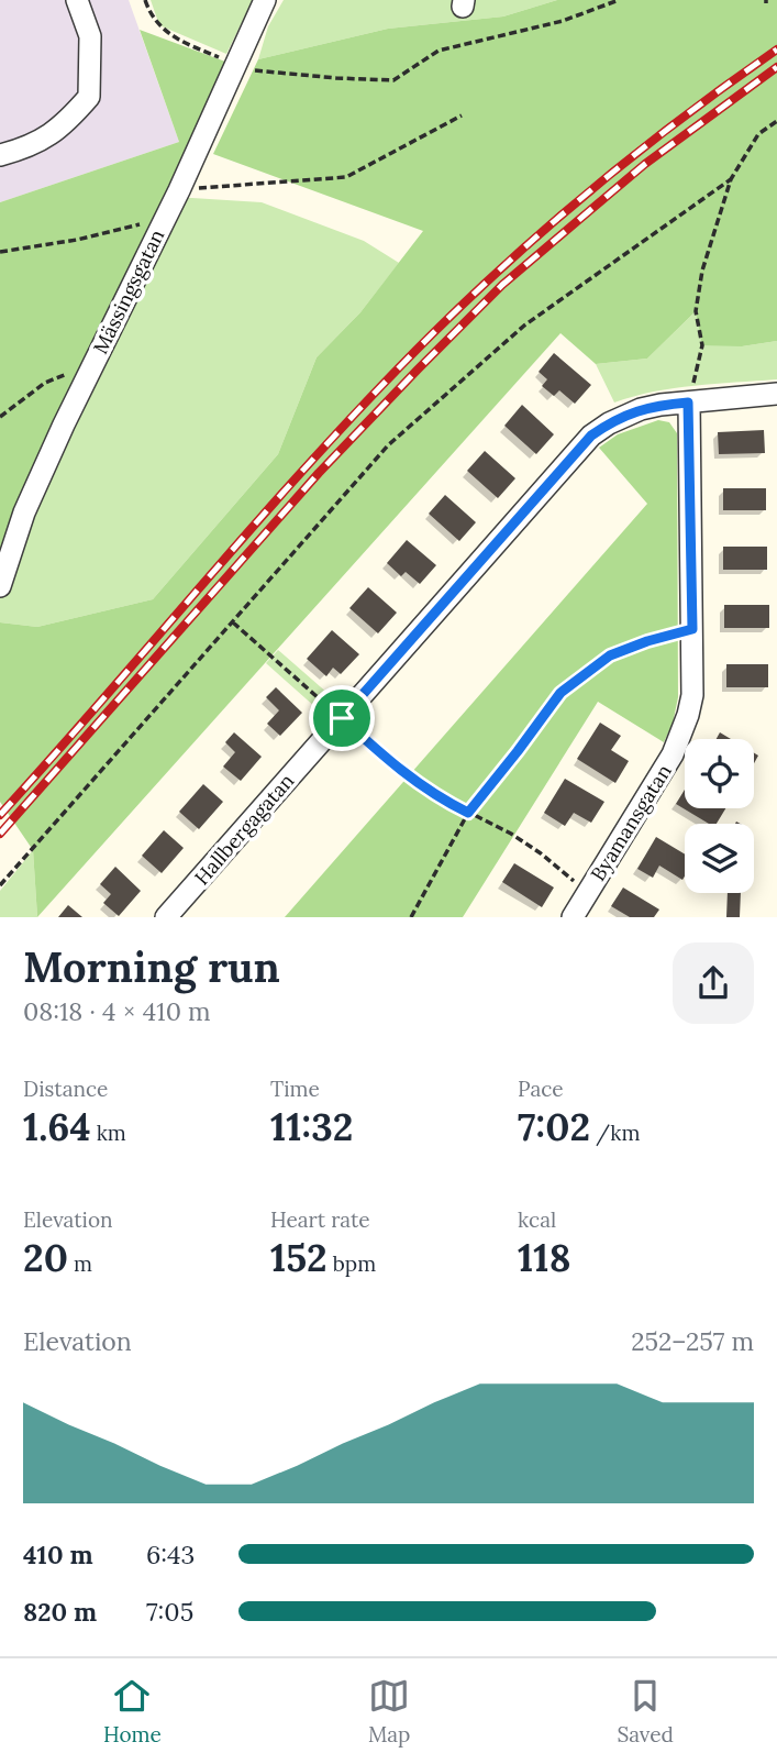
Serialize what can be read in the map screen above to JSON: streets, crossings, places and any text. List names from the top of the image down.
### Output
{
  "streets": {
    "street": ["Mässingsgatan", "Byamansgatan", "Hallbergagatan"]
  },
  "crossings": [
    ["Byamansgatan", "Hallbergagatan"]
  ],
  "page": {
    "heading": ["Morning run", "08:18 · 4 × 410 m"],
    "stats": [
      ["Distance", "1.64 km"],
      ["Time", "11:32"],
      ["Pace", "7:02 /km"],
      ["Elevation", "20 m"],
      ["Heart rate", "152 bpm"],
      ["kcal", "118"]
    ],
    "chart": ["Elevation", "252–257 m"],
    "list": [
      {
        "name": "410 m",
        "note": "6:43"
      },
      {
        "name": "820 m",
        "note": "7:05"
      }
    ],
    "tabs": ["Home", "Map", "Saved"]
  }
}
